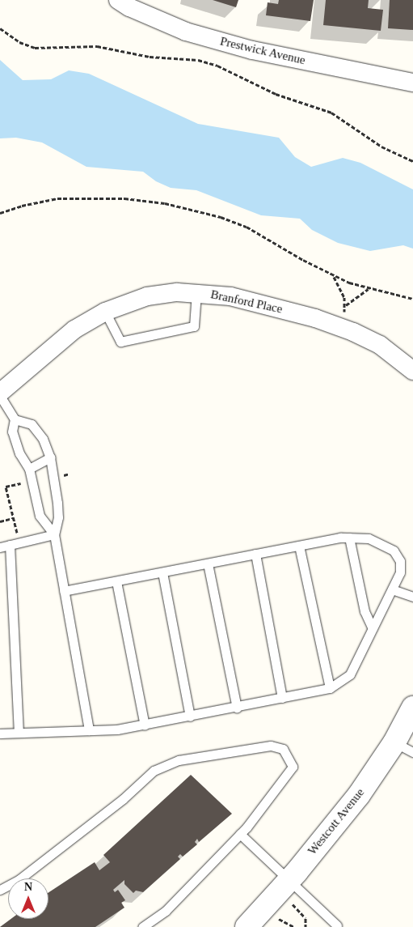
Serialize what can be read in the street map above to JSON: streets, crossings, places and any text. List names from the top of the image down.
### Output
{
  "streets": {
    "street": ["Prestwick Avenue", "Branford Place", "Westcott Avenue"]
  },
  "north": "top"
}
